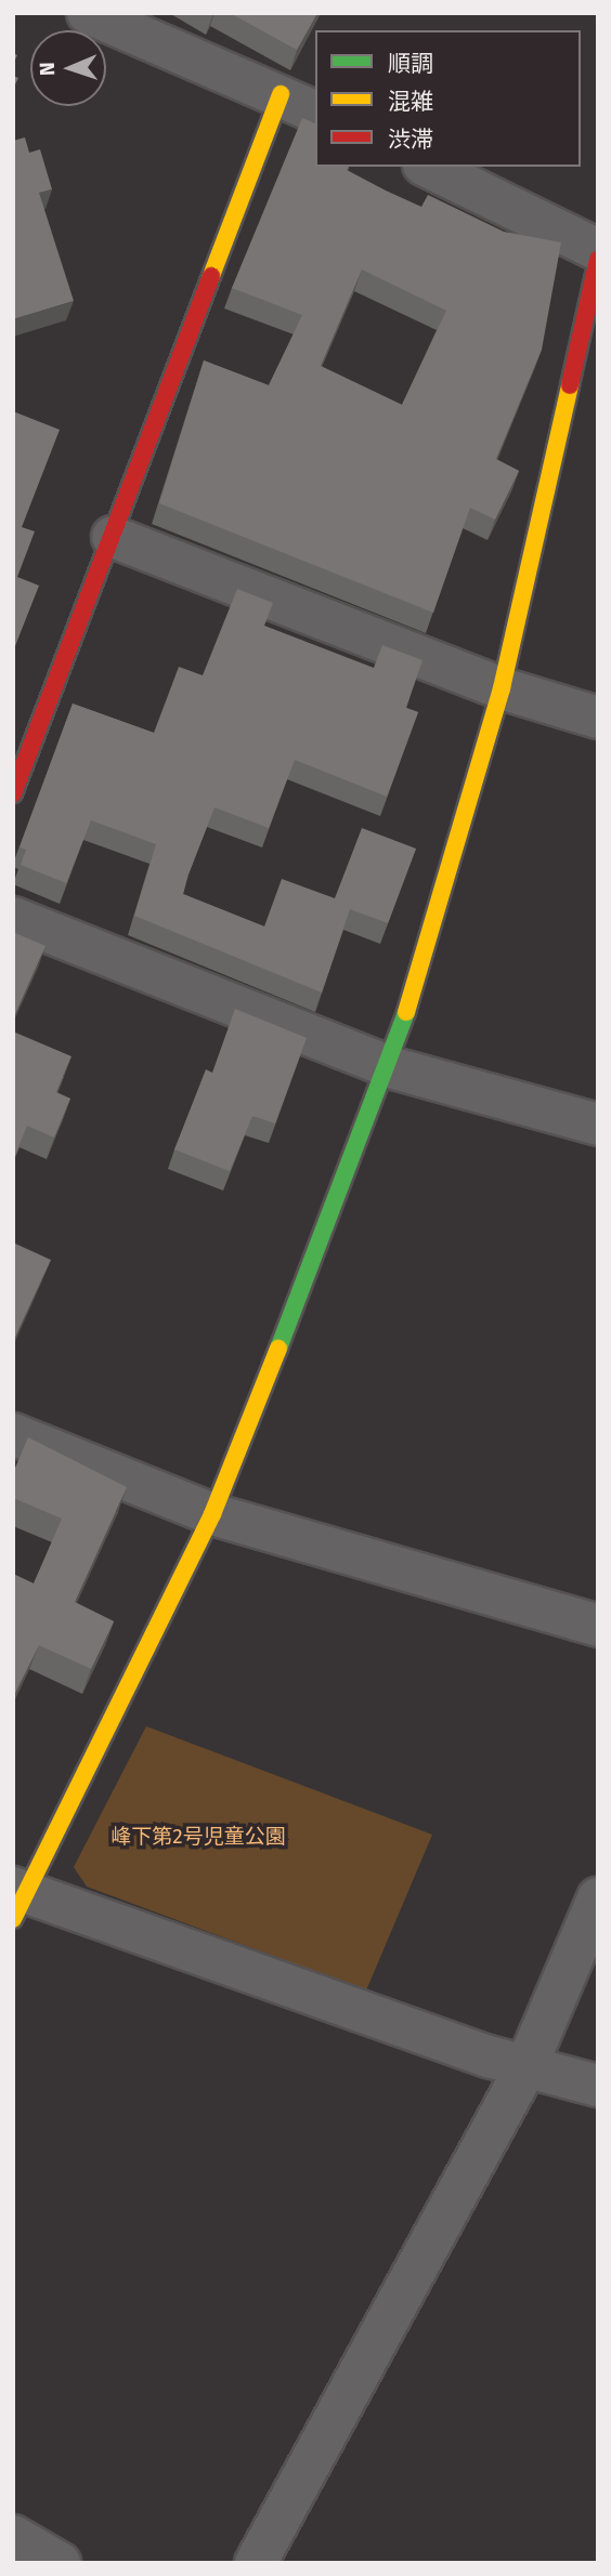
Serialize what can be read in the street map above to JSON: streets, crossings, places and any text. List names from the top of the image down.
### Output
{
  "parks": ["峰下第2号児童公園"],
  "legend": ["順調", "混雑", "渋滞"],
  "north": "left"
}
